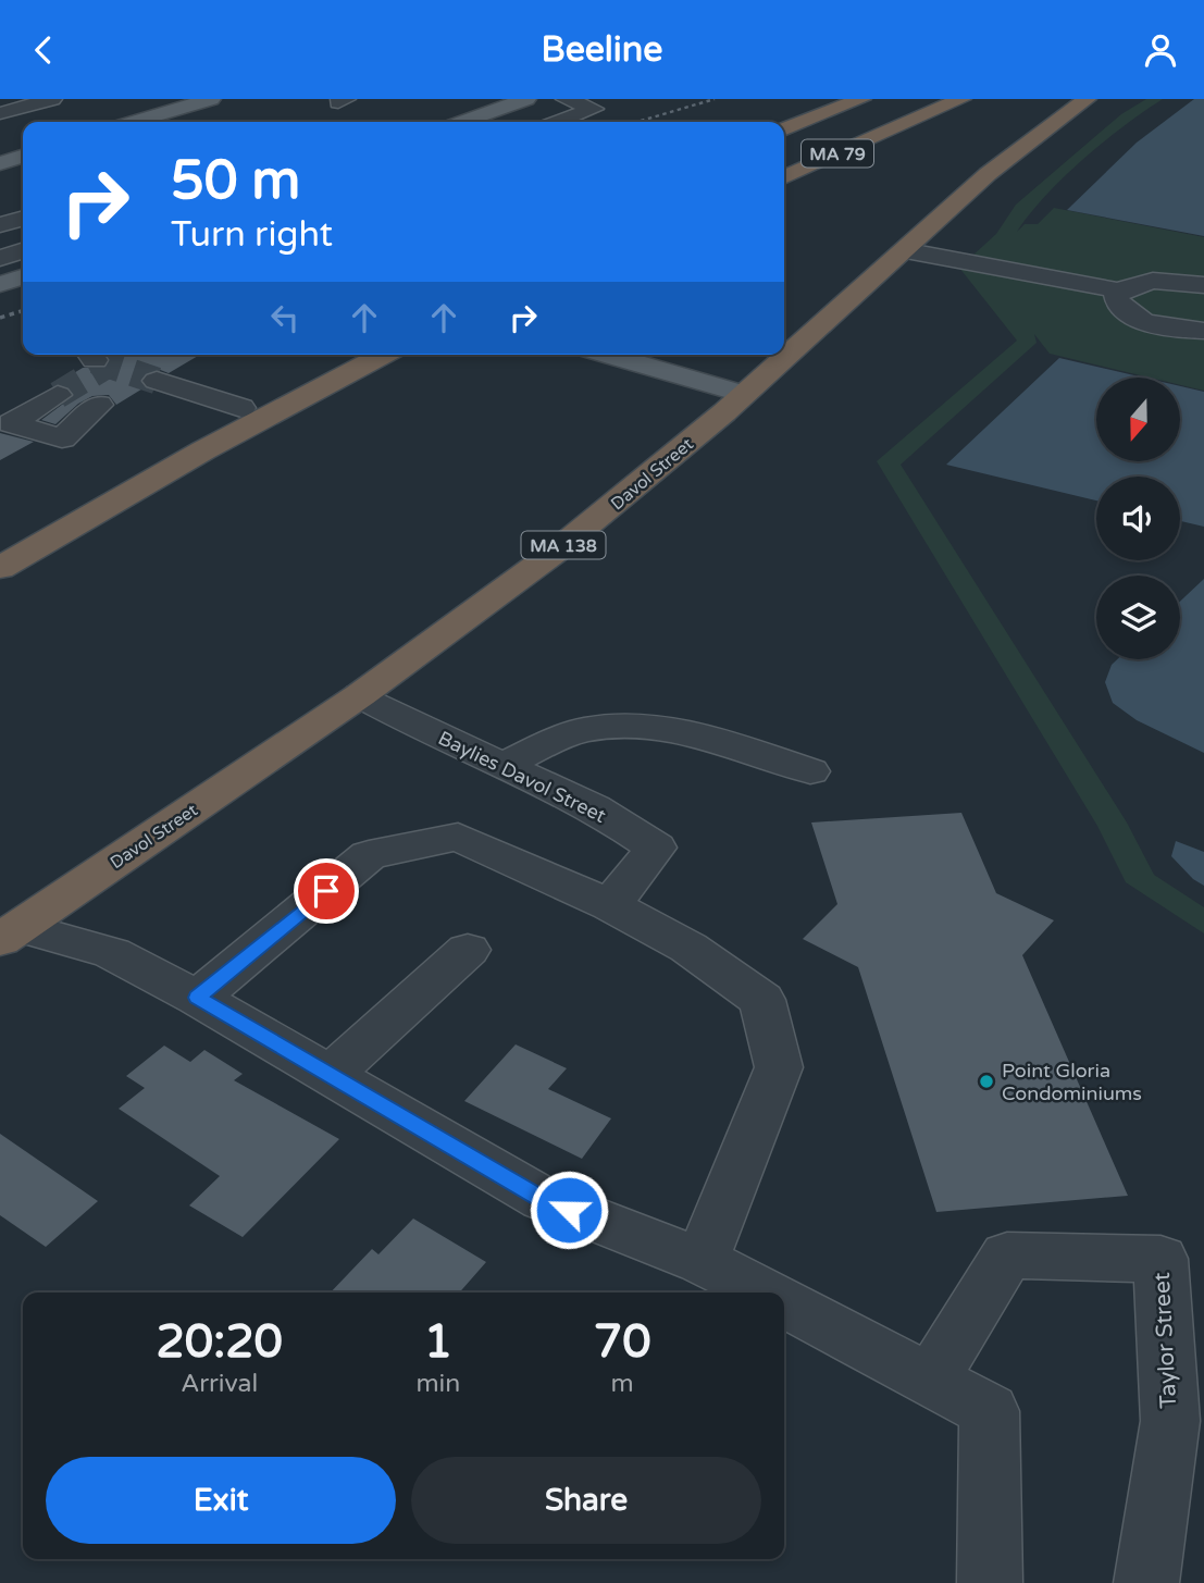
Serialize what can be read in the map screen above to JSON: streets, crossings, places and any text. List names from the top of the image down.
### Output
{
  "streets": {
    "highway": ["MA 79", "Davol Street", "MA 138"],
    "street": ["Baylies Davol Street", "Taylor Street"]
  },
  "crossings": [
    ["Davol Street", "Baylies Davol Street"]
  ],
  "places": ["Point Gloria Condominiums"],
  "north": "bottom",
  "page": {
    "header": "Beeline",
    "turn": ["50 m", "Turn right"],
    "eta": [
      "20:20",
      "Arrival",
      "1",
      "min",
      "70",
      "m"
    ],
    "buttons": ["Exit", "Share"]
  }
}
